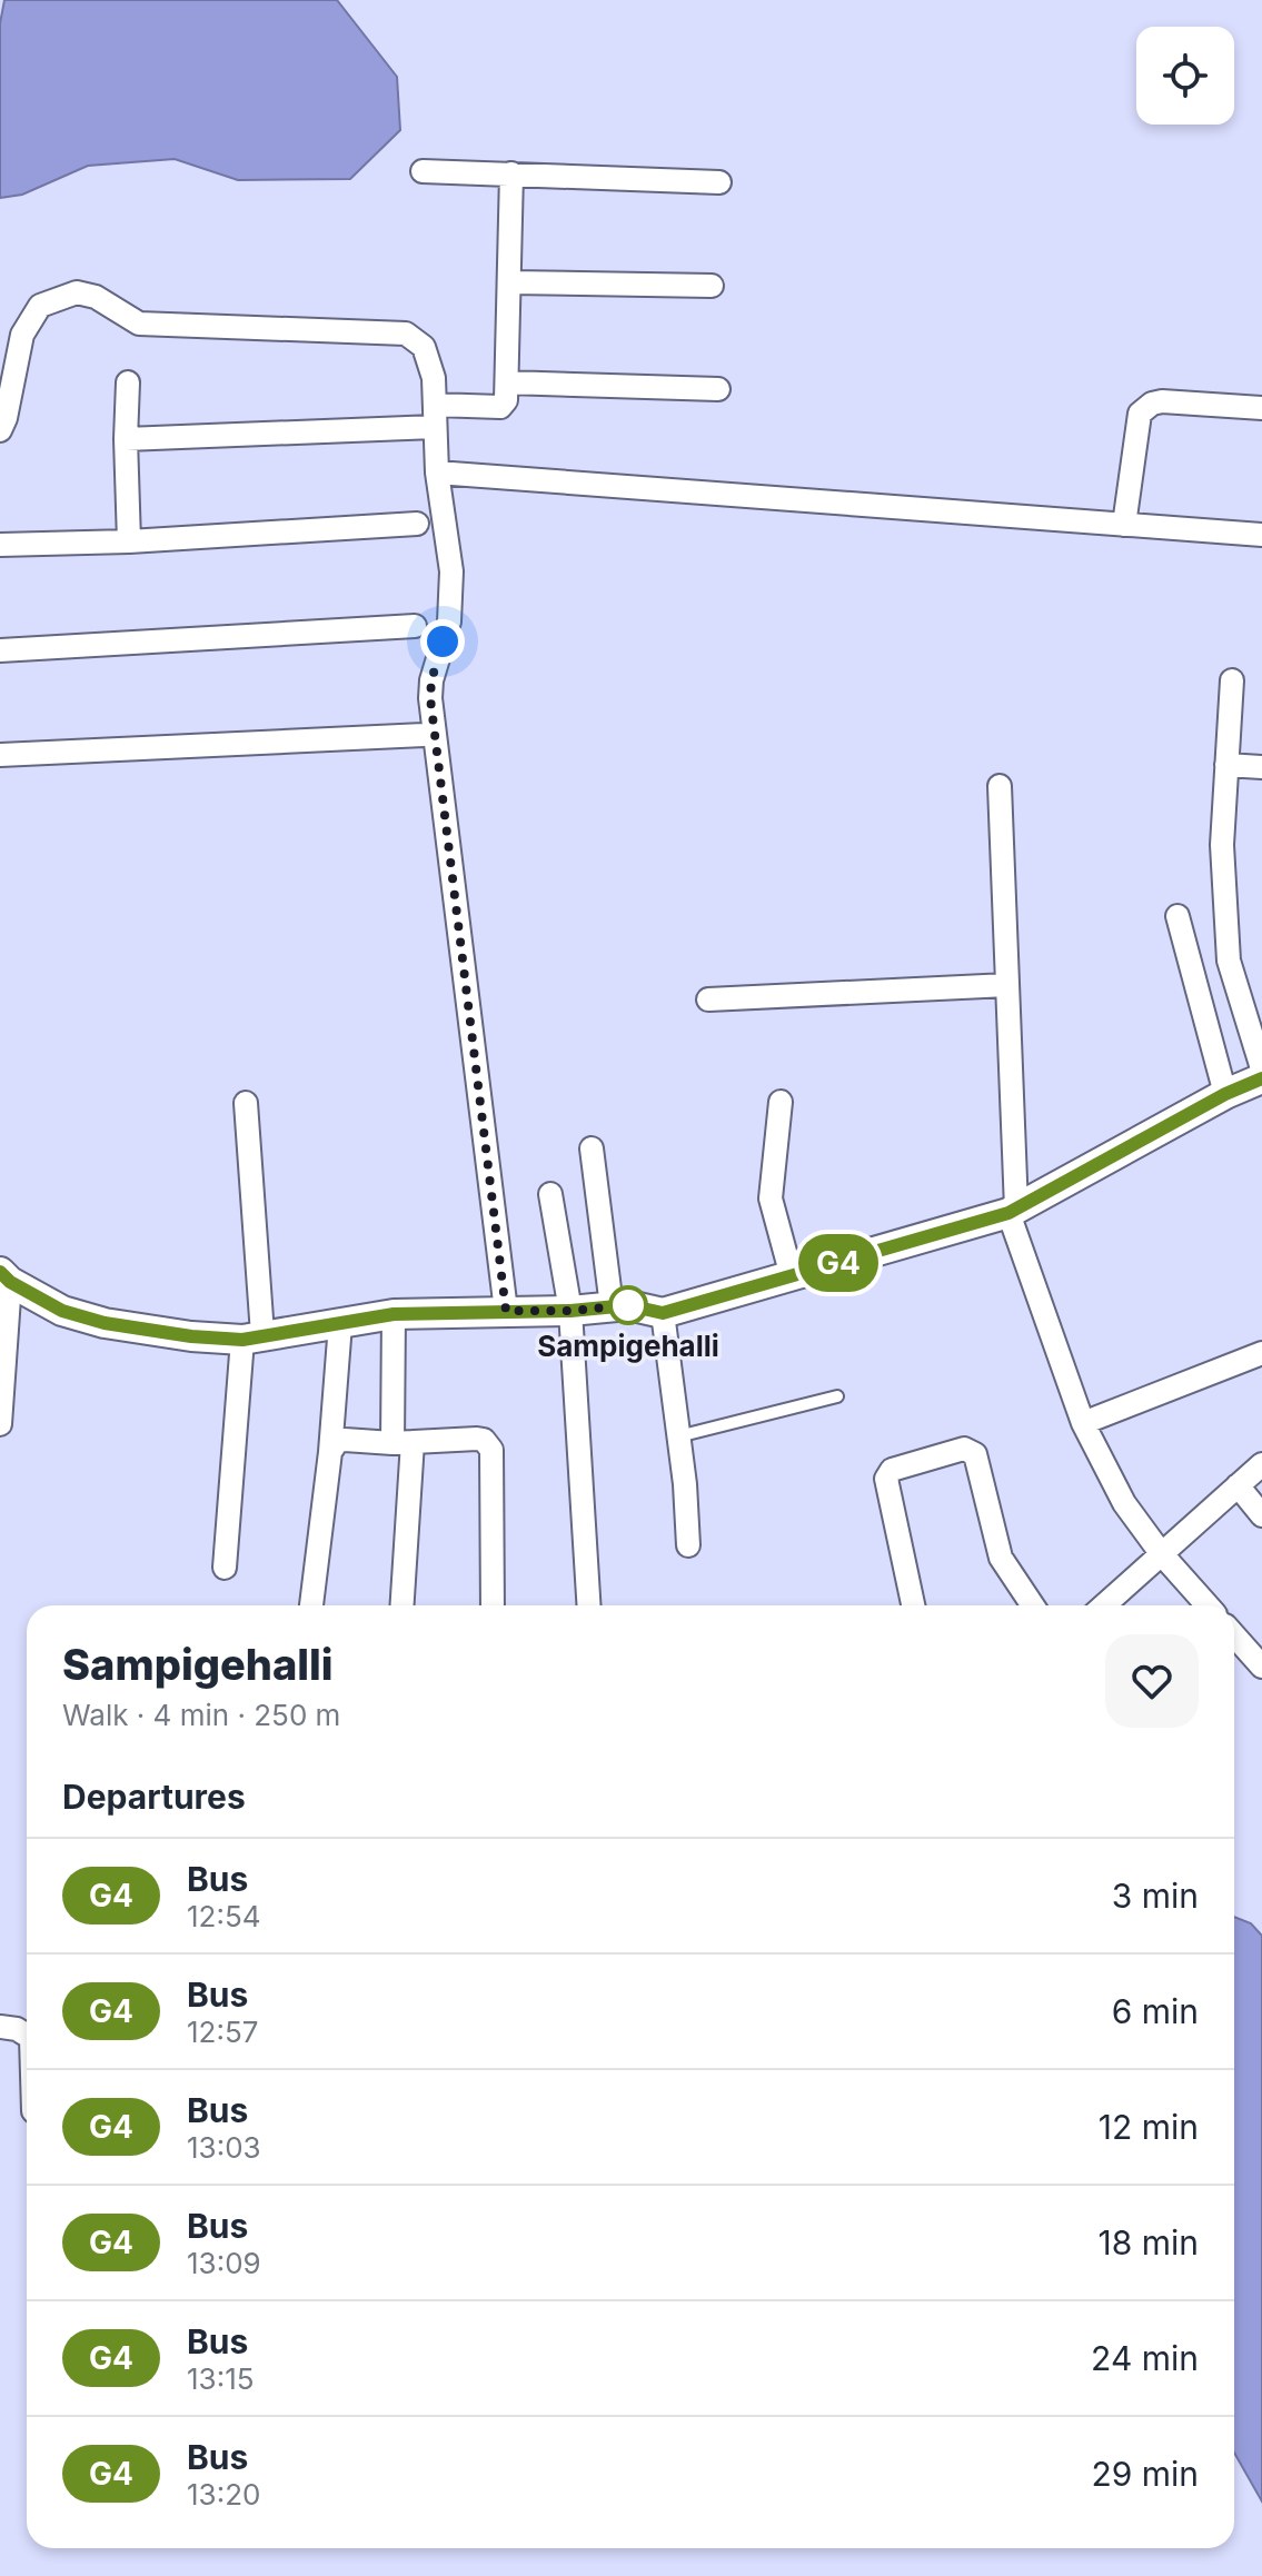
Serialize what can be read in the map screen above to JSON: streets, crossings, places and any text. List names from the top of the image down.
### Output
{
  "places": ["Sampigehalli"],
  "lines": ["bus line G4"],
  "page": {
    "on_map": "G4",
    "heading": [
      ["Sampigehalli", "Walk · 4 min · 250 m"],
      "Departures"
    ],
    "list": [
      {
        "mark": "G4",
        "name": "Bus",
        "note": "12:54",
        "value": "3 min"
      },
      {
        "mark": "G4",
        "name": "Bus",
        "note": "12:57",
        "value": "6 min"
      },
      {
        "mark": "G4",
        "name": "Bus",
        "note": "13:03",
        "value": "12 min"
      },
      {
        "mark": "G4",
        "name": "Bus",
        "note": "13:09",
        "value": "18 min"
      },
      {
        "mark": "G4",
        "name": "Bus",
        "note": "13:15",
        "value": "24 min"
      },
      {
        "mark": "G4",
        "name": "Bus",
        "note": "13:20",
        "value": "29 min"
      }
    ]
  }
}
